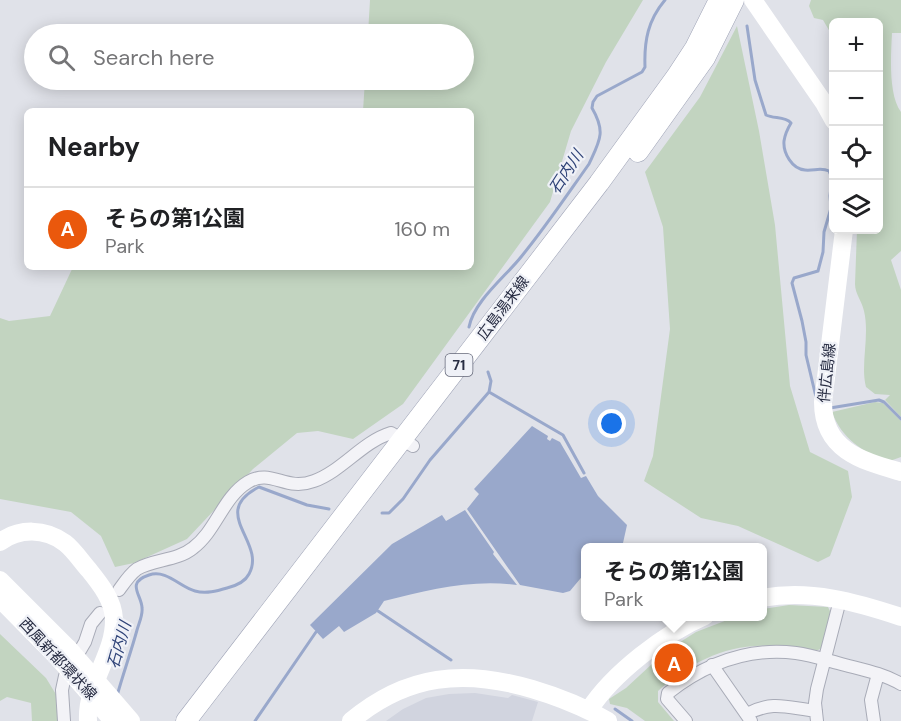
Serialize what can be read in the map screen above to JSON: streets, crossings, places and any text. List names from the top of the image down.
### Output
{
  "streets": {
    "main road": ["広島湯来線", "71"],
    "street": ["伴広島線", "西風新都環状線"]
  },
  "water": ["石内川"],
  "page": {
    "map_buttons": ["+", "−"],
    "search": "Search here",
    "heading": "Nearby",
    "list": [
      {
        "mark": "A",
        "name": "そらの第1公園",
        "note": "Park",
        "value": "160 m"
      }
    ],
    "popup": ["そらの第1公園", "Park"],
    "pins": "A"
  }
}
